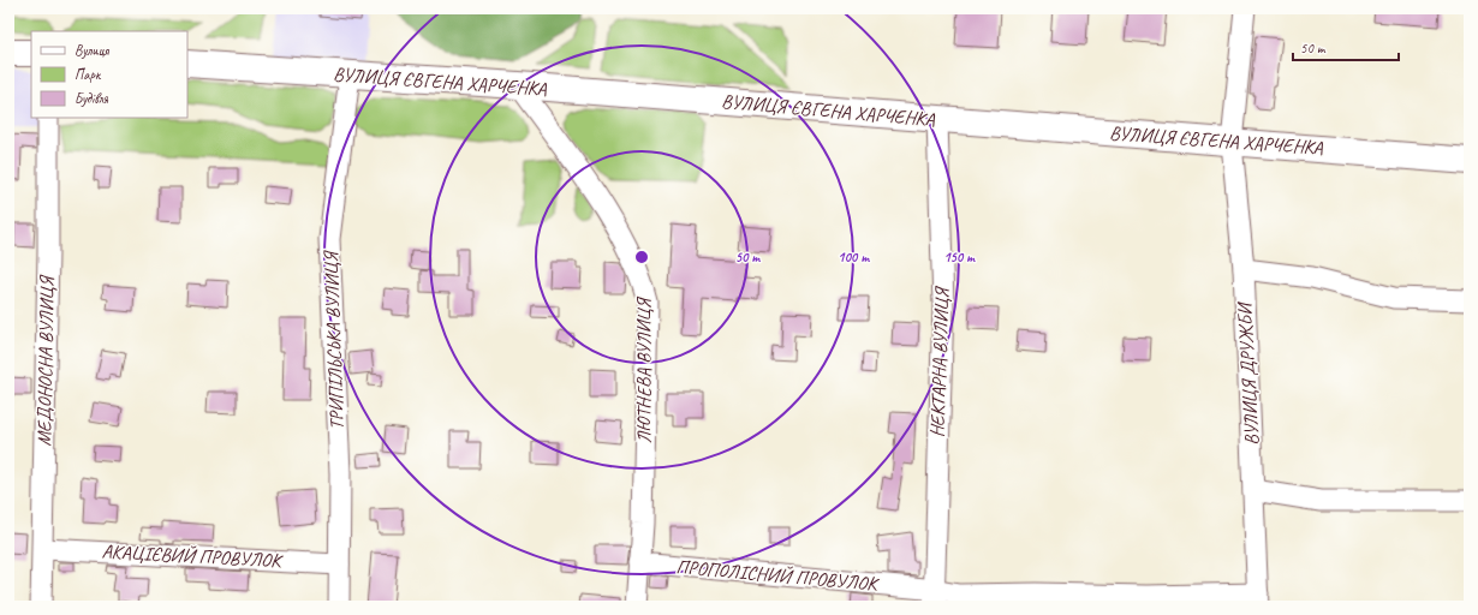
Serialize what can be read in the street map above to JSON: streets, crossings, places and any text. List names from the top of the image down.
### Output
{
  "streets": {
    "main road": ["ВУЛИЦЯ ЄВГЕНА ХАРЧЕНКА"],
    "street": [
      "ТРИПІЛЬСЬКА ВУЛИЦЯ",
      "МЕДОНОСНА ВУЛИЦЯ",
      "НЕКТАРНА ВУЛИЦЯ",
      "ЛЮТНЕВА ВУЛИЦЯ",
      "ВУЛИЦЯ ДРУЖБИ",
      "АКАЦІЄВИЙ ПРОВУЛОК",
      "ПРОПОЛІСНИЙ ПРОВУЛОК"
    ]
  },
  "crossings": [
    ["ВУЛИЦЯ ЄВГЕНА ХАРЧЕНКА", "ТРИПІЛЬСЬКА ВУЛИЦЯ"],
    ["ВУЛИЦЯ ЄВГЕНА ХАРЧЕНКА", "НЕКТАРНА ВУЛИЦЯ"],
    ["ВУЛИЦЯ ЄВГЕНА ХАРЧЕНКА", "ЛЮТНЕВА ВУЛИЦЯ"],
    ["ВУЛИЦЯ ЄВГЕНА ХАРЧЕНКА", "ВУЛИЦЯ ДРУЖБИ"],
    ["ТРИПІЛЬСЬКА ВУЛИЦЯ", "АКАЦІЄВИЙ ПРОВУЛОК"],
    ["МЕДОНОСНА ВУЛИЦЯ", "АКАЦІЄВИЙ ПРОВУЛОК"],
    ["НЕКТАРНА ВУЛИЦЯ", "ПРОПОЛІСНИЙ ПРОВУЛОК"],
    ["ЛЮТНЕВА ВУЛИЦЯ", "ПРОПОЛІСНИЙ ПРОВУЛОК"],
    ["ВУЛИЦЯ ДРУЖБИ", "ПРОПОЛІСНИЙ ПРОВУЛОК"]
  ],
  "legend": ["Вулиця", "Парк", "Будівля"],
  "scale_bar": "50 m",
  "rings": ["50 m", "100 m", "150 m"]
}
